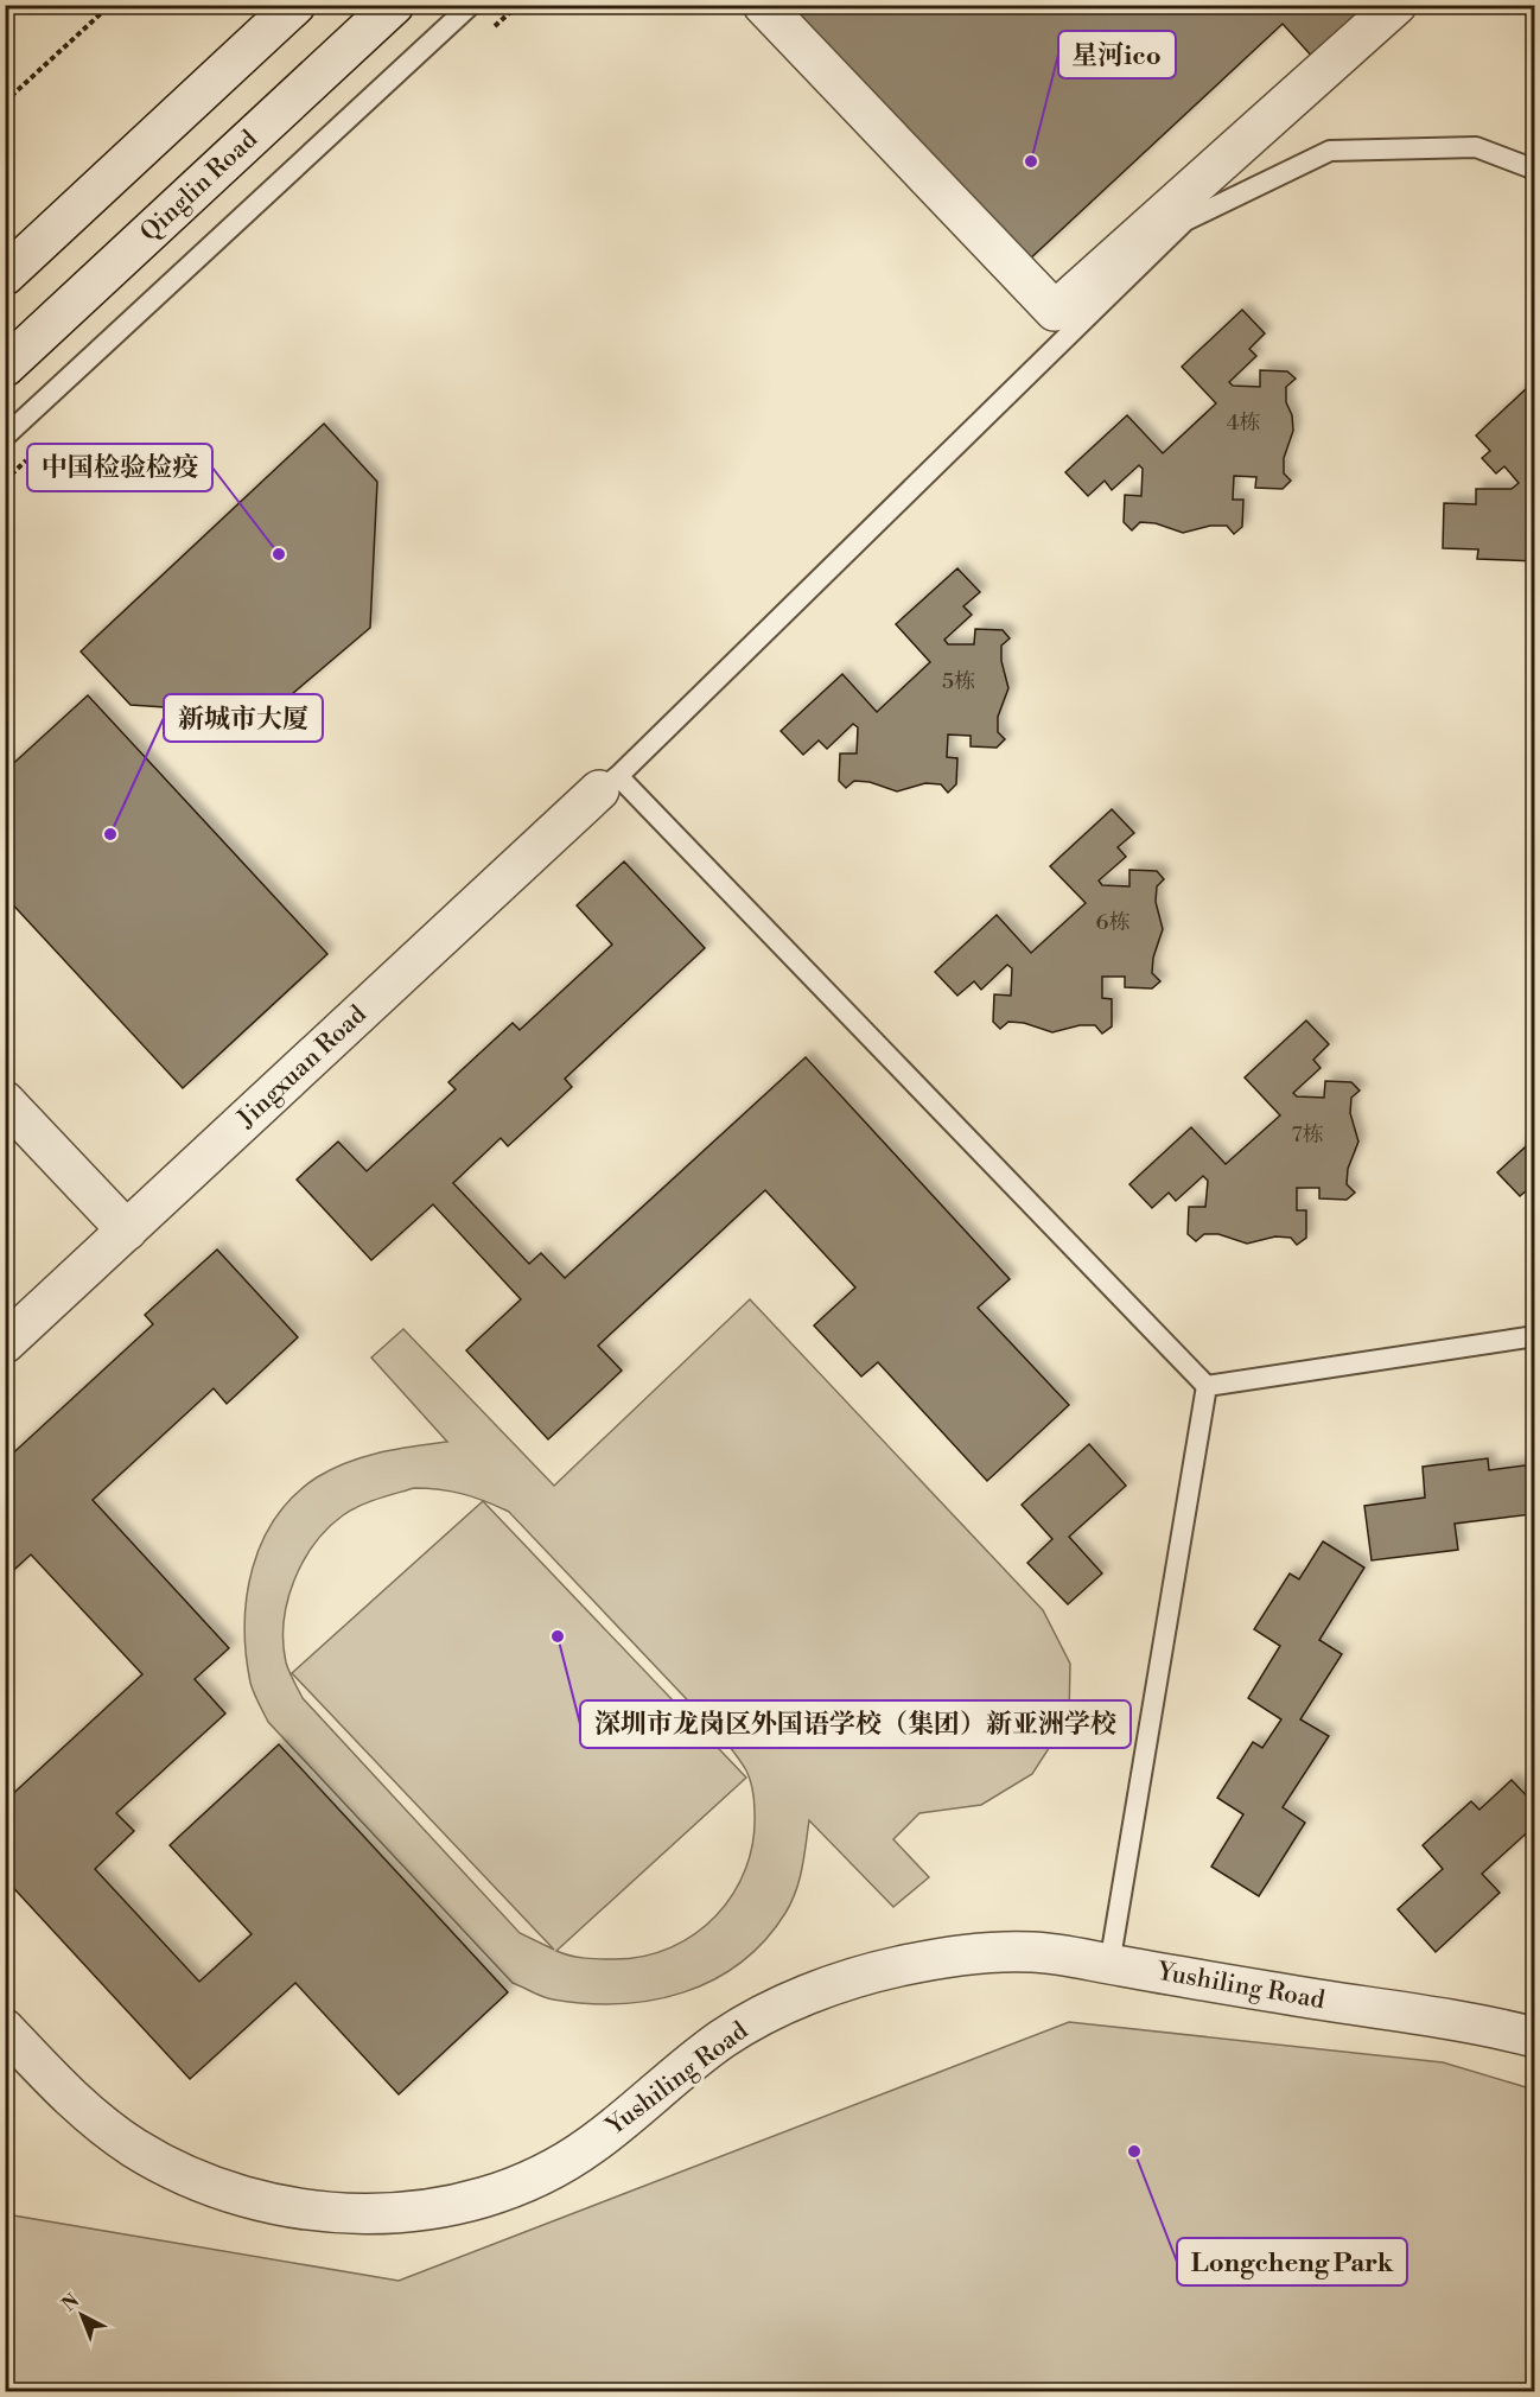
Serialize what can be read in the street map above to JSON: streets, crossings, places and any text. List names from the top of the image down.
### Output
{
  "streets": {
    "street": ["Qinglin Road", "Jingxuan Road", "Yushiling Road"]
  },
  "places": [
    "星河ico",
    "中国检验检疫",
    "新城市大厦",
    "深圳市龙岗区外国语学校（集团）新亚洲学校",
    "Longcheng Park"
  ],
  "house_numbers": [
    "4栋",
    "5栋",
    "6栋",
    "7栋"
  ],
  "north": "top left"
}
